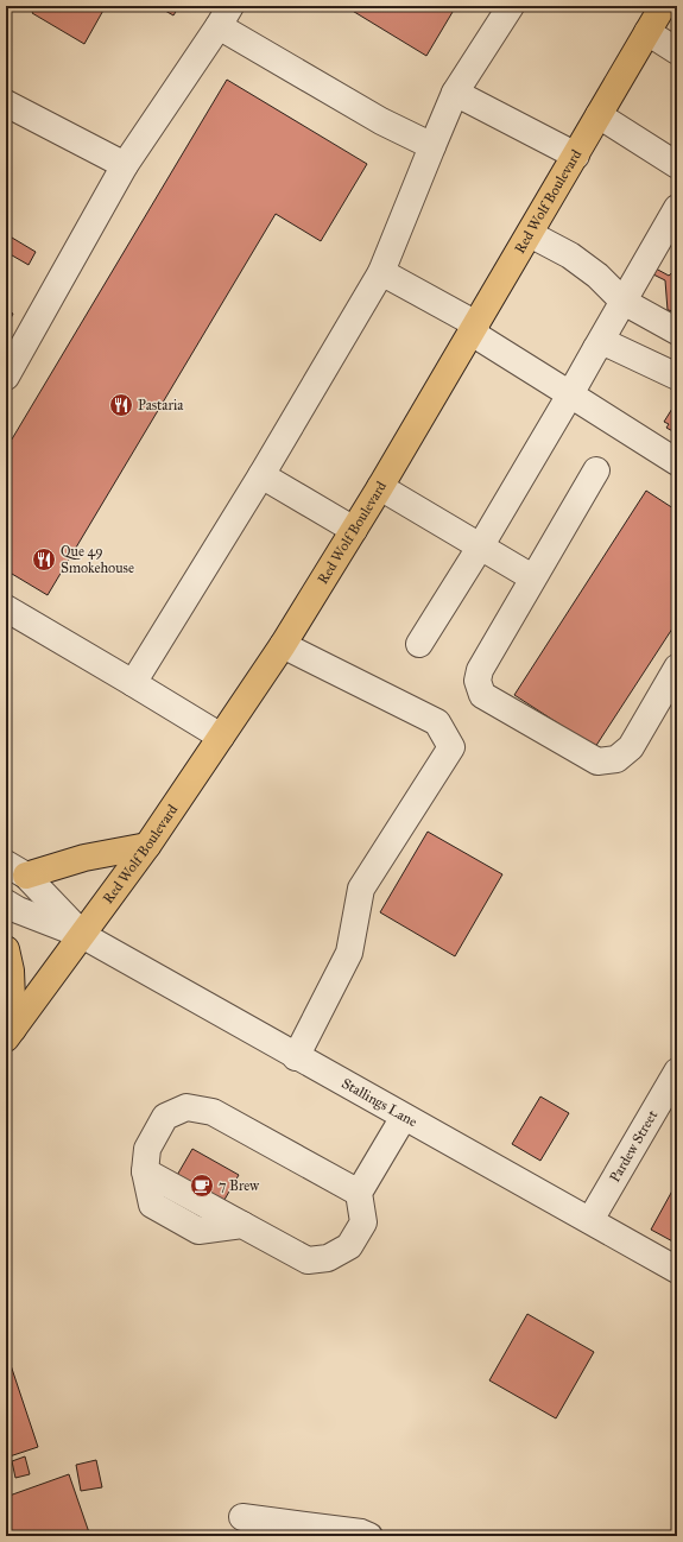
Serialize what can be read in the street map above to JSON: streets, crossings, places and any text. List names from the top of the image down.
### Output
{
  "streets": {
    "highway": ["Red Wolf Boulevard"],
    "street": ["Stallings Lane", "Pardew Street"]
  },
  "crossings": [
    ["Red Wolf Boulevard", "Stallings Lane"],
    ["Stallings Lane", "Pardew Street"]
  ],
  "places": {
    "restaurant": ["Pastaria", "Que 49 Smokehouse"],
    "cafe": ["7 Brew"]
  }
}
